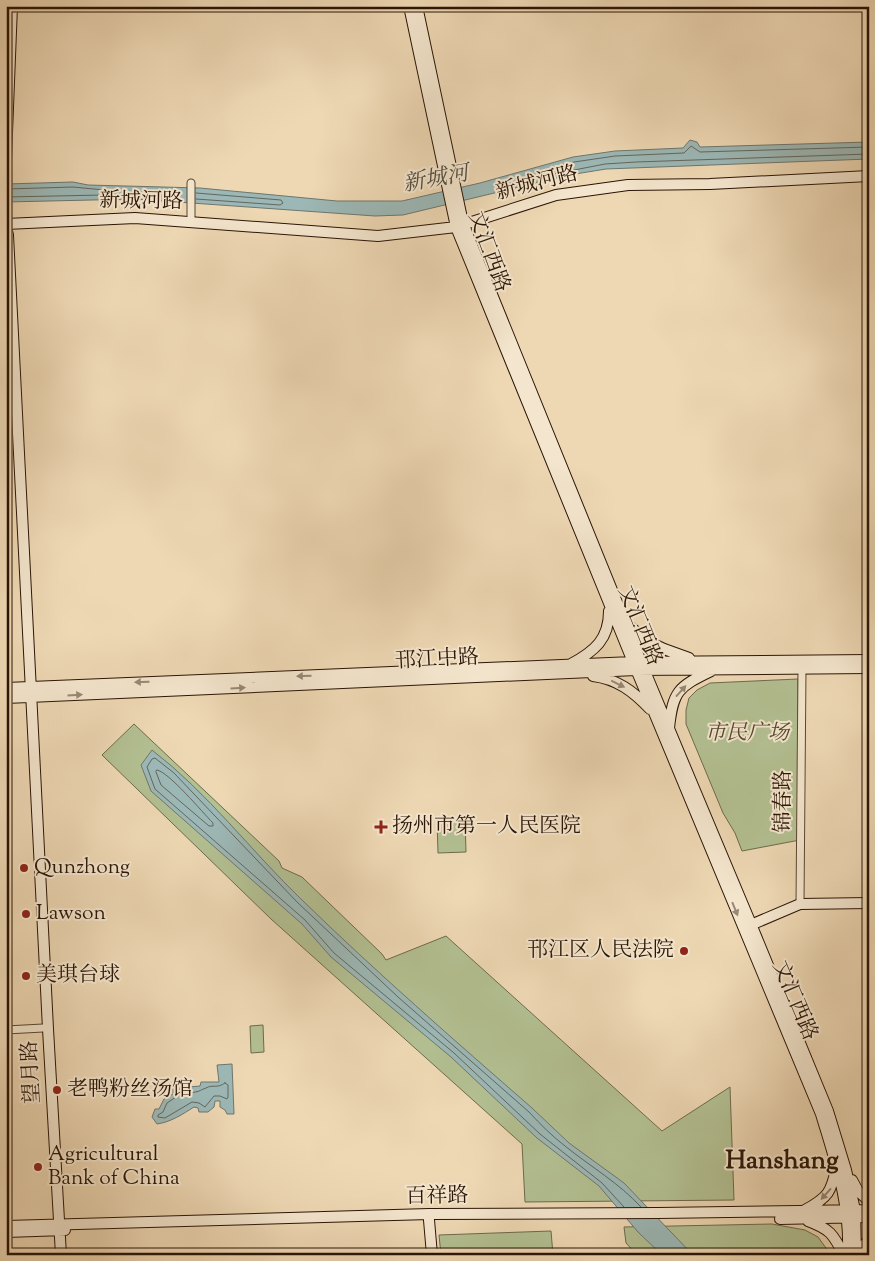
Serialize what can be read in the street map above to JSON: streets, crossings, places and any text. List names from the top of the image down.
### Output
{
  "streets": {
    "street": [
      "新城河路",
      "文汇西路",
      "邗江中路",
      "锦春路",
      "望月路",
      "百祥路"
    ]
  },
  "crossings": [
    ["新城河路", "文汇西路"],
    ["文汇西路", "邗江中路"],
    ["文汇西路", "百祥路"],
    ["邗江中路", "锦春路"],
    ["邗江中路", "望月路"],
    ["望月路", "百祥路"]
  ],
  "districts": ["Hanshang"],
  "water": ["新城河"],
  "parks": ["市民广场"],
  "places": {
    "health": ["扬州市第一人民医院"],
    "other": [
      "Qunzhong",
      "Lawson",
      "邗江区人民法院",
      "美琪台球",
      "老鸭粉丝汤馆",
      "Agricultural Bank of China"
    ]
  }
}
